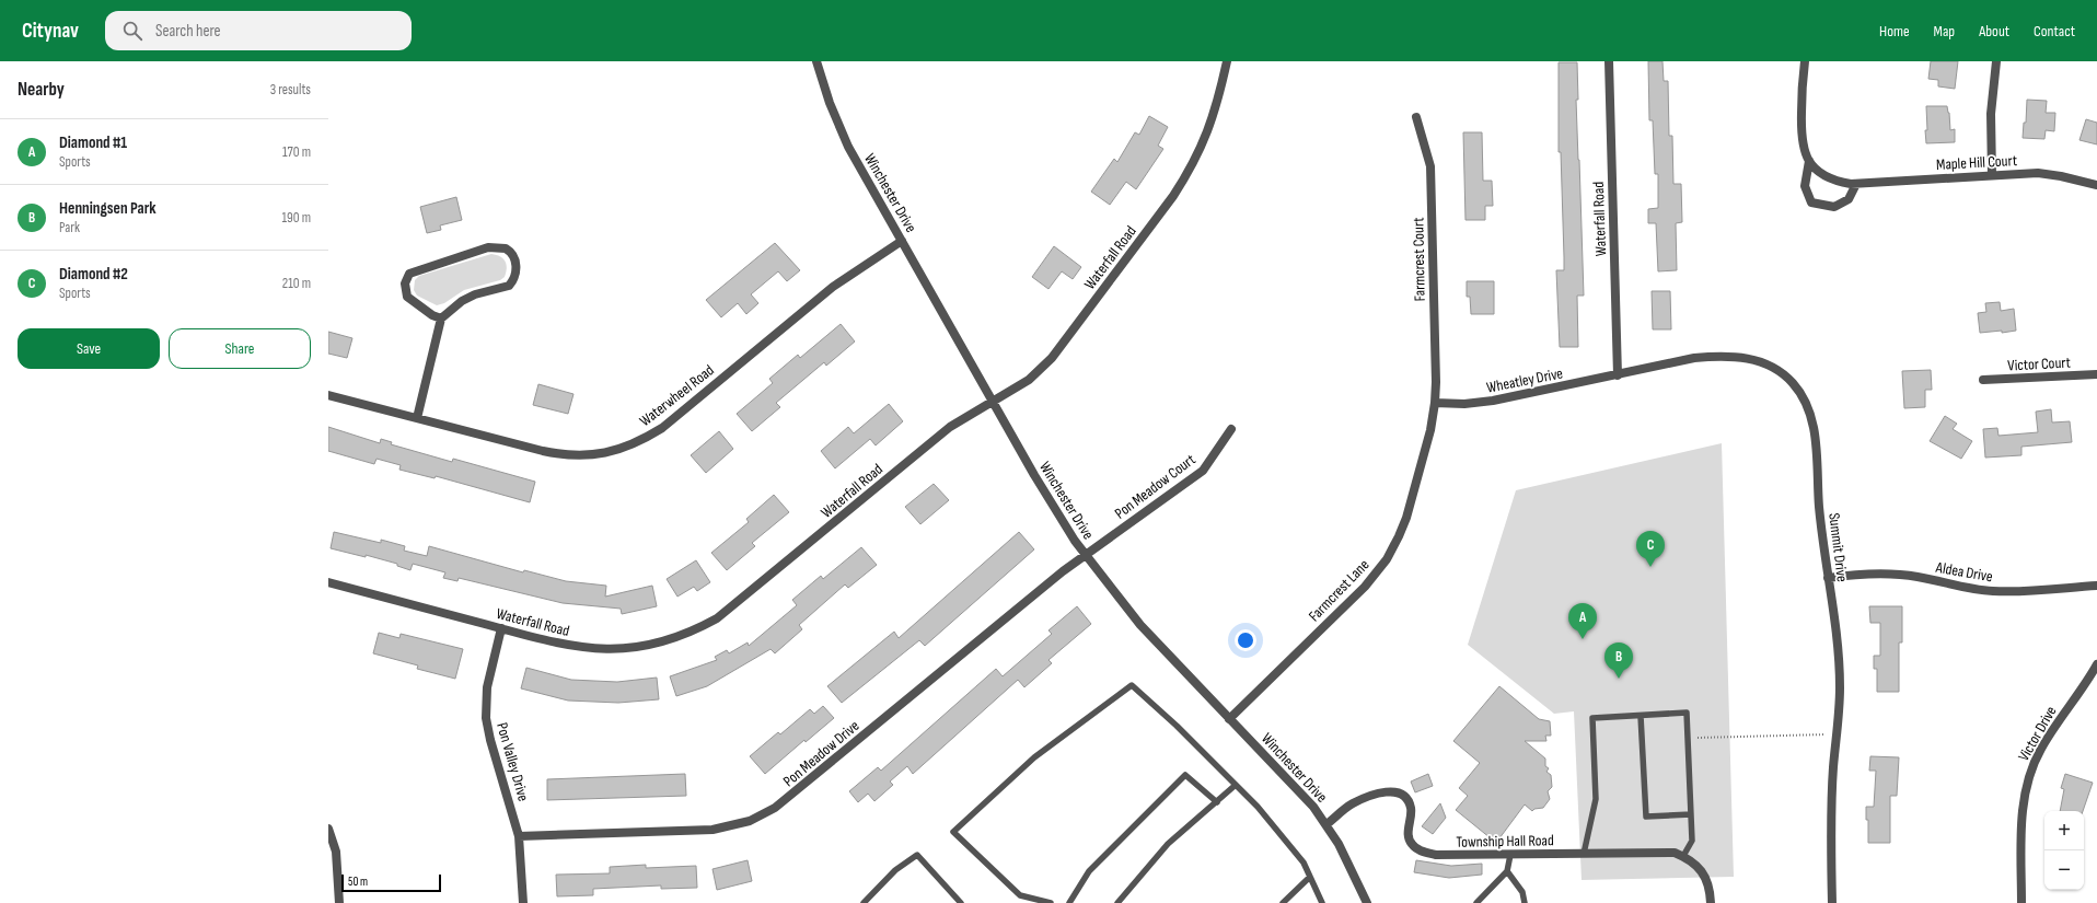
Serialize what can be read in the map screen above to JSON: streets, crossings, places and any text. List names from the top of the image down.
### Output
{
  "streets": {
    "street": [
      "Maple Hill Court",
      "Winchester Drive",
      "Waterfall Road",
      "Farmcrest Court",
      "Victor Court",
      "Wheatley Drive",
      "Waterwheel Road",
      "Pon Meadow Court",
      "Summit Drive",
      "Aldea Drive",
      "Farmcrest Lane",
      "Victor Drive",
      "Pon Meadow Drive",
      "Pon Valley Drive",
      "Township Hall Road"
    ]
  },
  "crossings": [
    ["Winchester Drive", "Waterfall Road"],
    ["Winchester Drive", "Waterwheel Road"],
    ["Winchester Drive", "Pon Meadow Court"],
    ["Winchester Drive", "Farmcrest Lane"],
    ["Winchester Drive", "Pon Meadow Drive"],
    ["Winchester Drive", "Township Hall Road"],
    ["Waterfall Road", "Wheatley Drive"],
    ["Waterfall Road", "Summit Drive"],
    ["Waterfall Road", "Pon Valley Drive"],
    ["Farmcrest Court", "Wheatley Drive"],
    ["Farmcrest Court", "Farmcrest Lane"],
    ["Wheatley Drive", "Summit Drive"],
    ["Wheatley Drive", "Farmcrest Lane"],
    ["Pon Meadow Court", "Pon Meadow Drive"],
    ["Summit Drive", "Aldea Drive"],
    ["Pon Meadow Drive", "Pon Valley Drive"]
  ],
  "scale_bar": "50 m",
  "page": {
    "header": "Citynav",
    "search": "Search here",
    "nav": [
      "Home",
      "Map",
      "About",
      "Contact"
    ],
    "heading": ["Nearby", "3 results"],
    "list": [
      {
        "mark": "A",
        "name": "Diamond #1",
        "note": "Sports",
        "value": "170 m"
      },
      {
        "mark": "B",
        "name": "Henningsen Park",
        "note": "Park",
        "value": "190 m"
      },
      {
        "mark": "C",
        "name": "Diamond #2",
        "note": "Sports",
        "value": "210 m"
      }
    ],
    "buttons": ["Save", "Share"],
    "pins": ["C", "A", "B"],
    "map_buttons": ["+", "−"],
    "scale": "50 m"
  }
}
